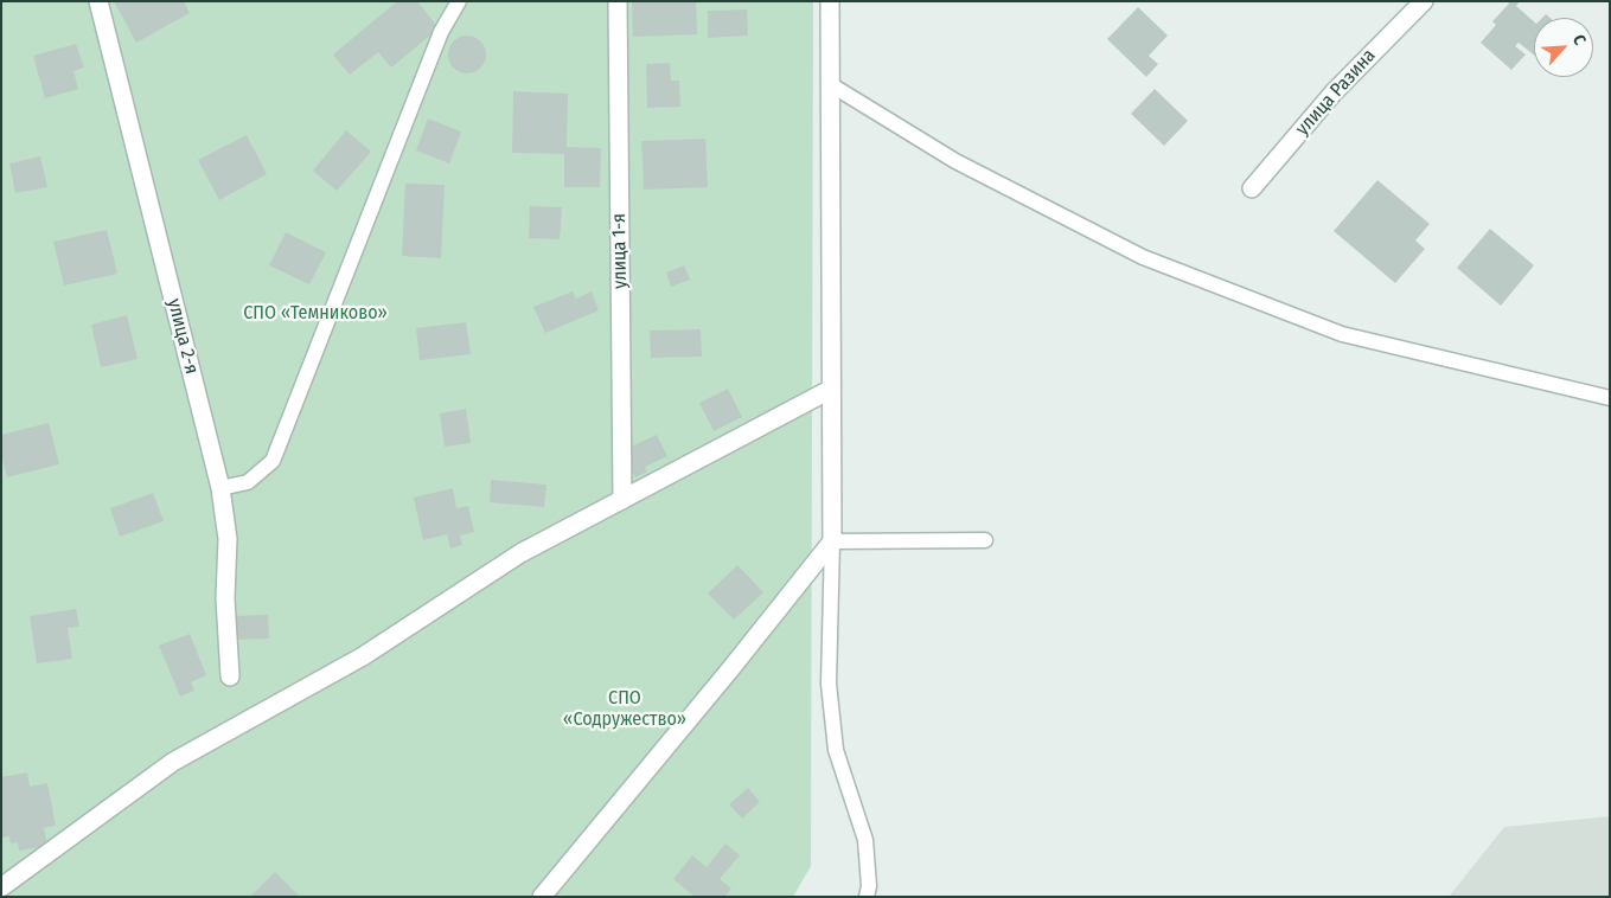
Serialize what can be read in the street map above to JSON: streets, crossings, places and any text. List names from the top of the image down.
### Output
{
  "streets": {
    "street": ["улица Разина", "улица 1-я", "улица 2-я"]
  },
  "parks": ["СПО «Темниково»", "СПО «Содружество»"],
  "north": "top right"
}
